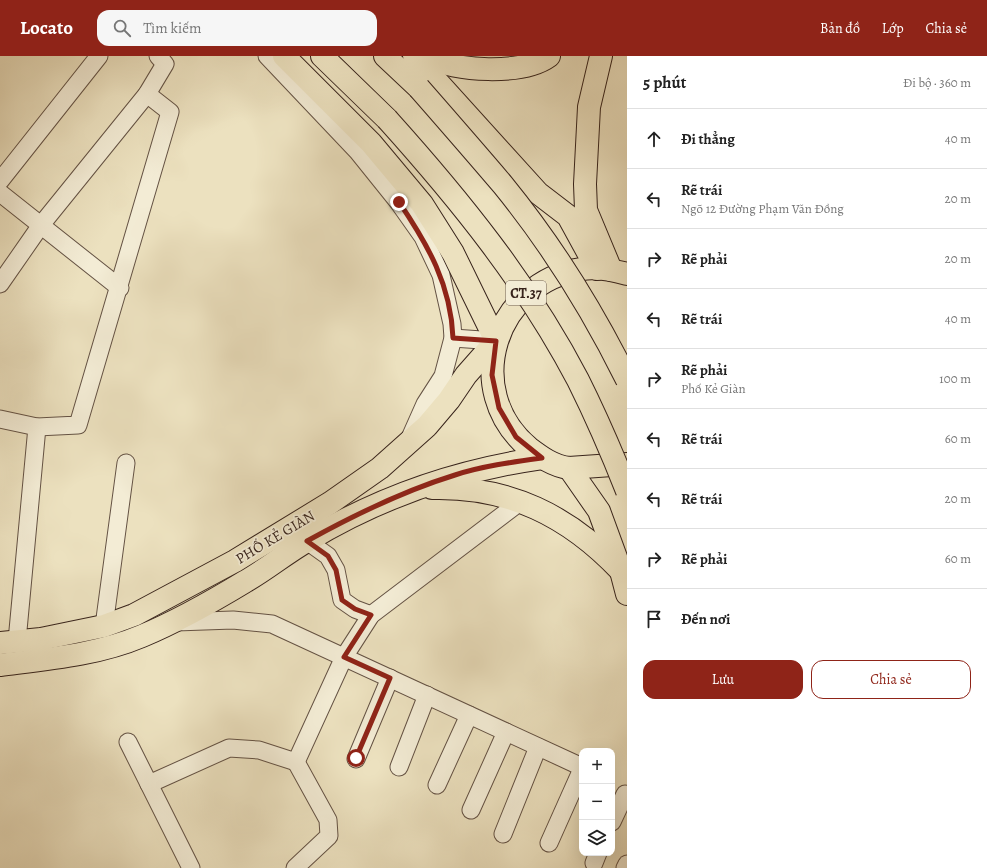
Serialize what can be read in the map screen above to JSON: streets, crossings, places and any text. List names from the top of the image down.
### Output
{
  "streets": {
    "main road": ["CT.37", "PHỐ KẺ GIÀN"]
  },
  "page": {
    "header": "Locato",
    "search": "Tìm kiếm",
    "nav": ["Bản đồ", "Lớp", "Chia sẻ"],
    "heading": ["5 phút", "Đi bộ · 360 m"],
    "list": [
      ["Đi thẳng", "40 m"],
      ["Rẽ trái", "Ngõ 12 Đường Phạm Văn Đồng", "20 m"],
      ["Rẽ phải", "20 m"],
      ["Rẽ trái", "40 m"],
      ["Rẽ phải", "Phố Kẻ Giàn", "100 m"],
      ["Rẽ trái", "60 m"],
      ["Rẽ trái", "20 m"],
      ["Rẽ phải", "60 m"],
      "Đến nơi"
    ],
    "buttons": ["Lưu", "Chia sẻ"],
    "map_buttons": ["+", "−"]
  }
}
